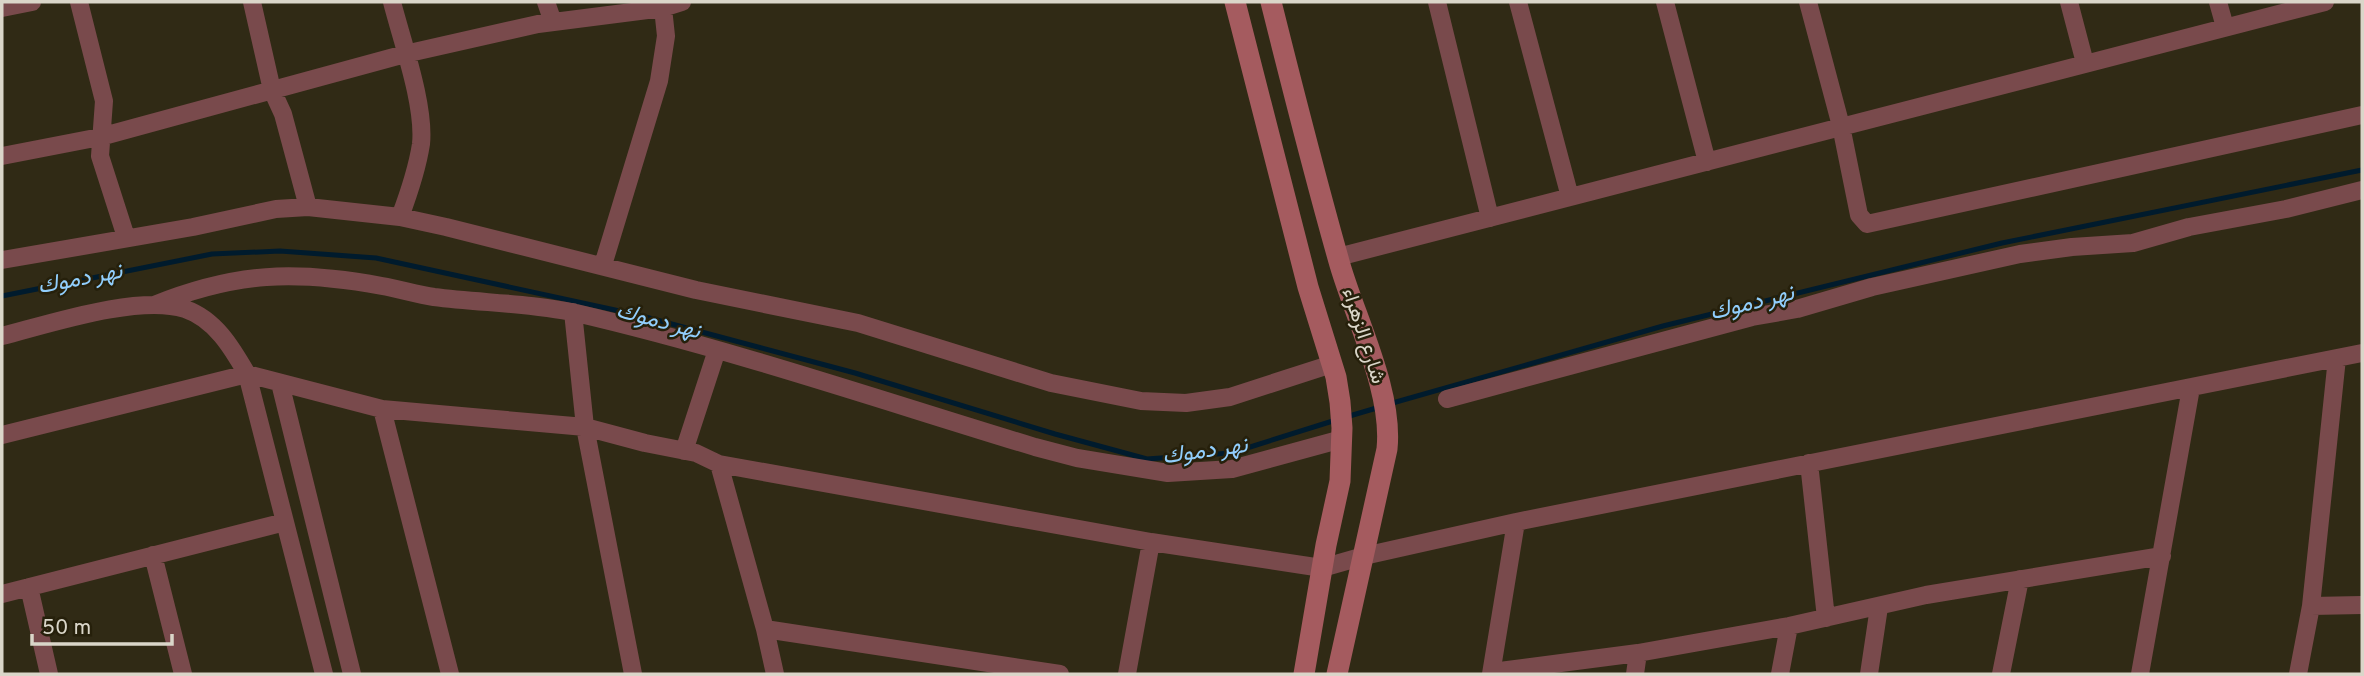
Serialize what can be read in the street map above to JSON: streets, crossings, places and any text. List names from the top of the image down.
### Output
{
  "streets": {
    "main road": ["شارع الزهراء"]
  },
  "water": ["نهر دموك"],
  "scale_bar": "50 m"
}
